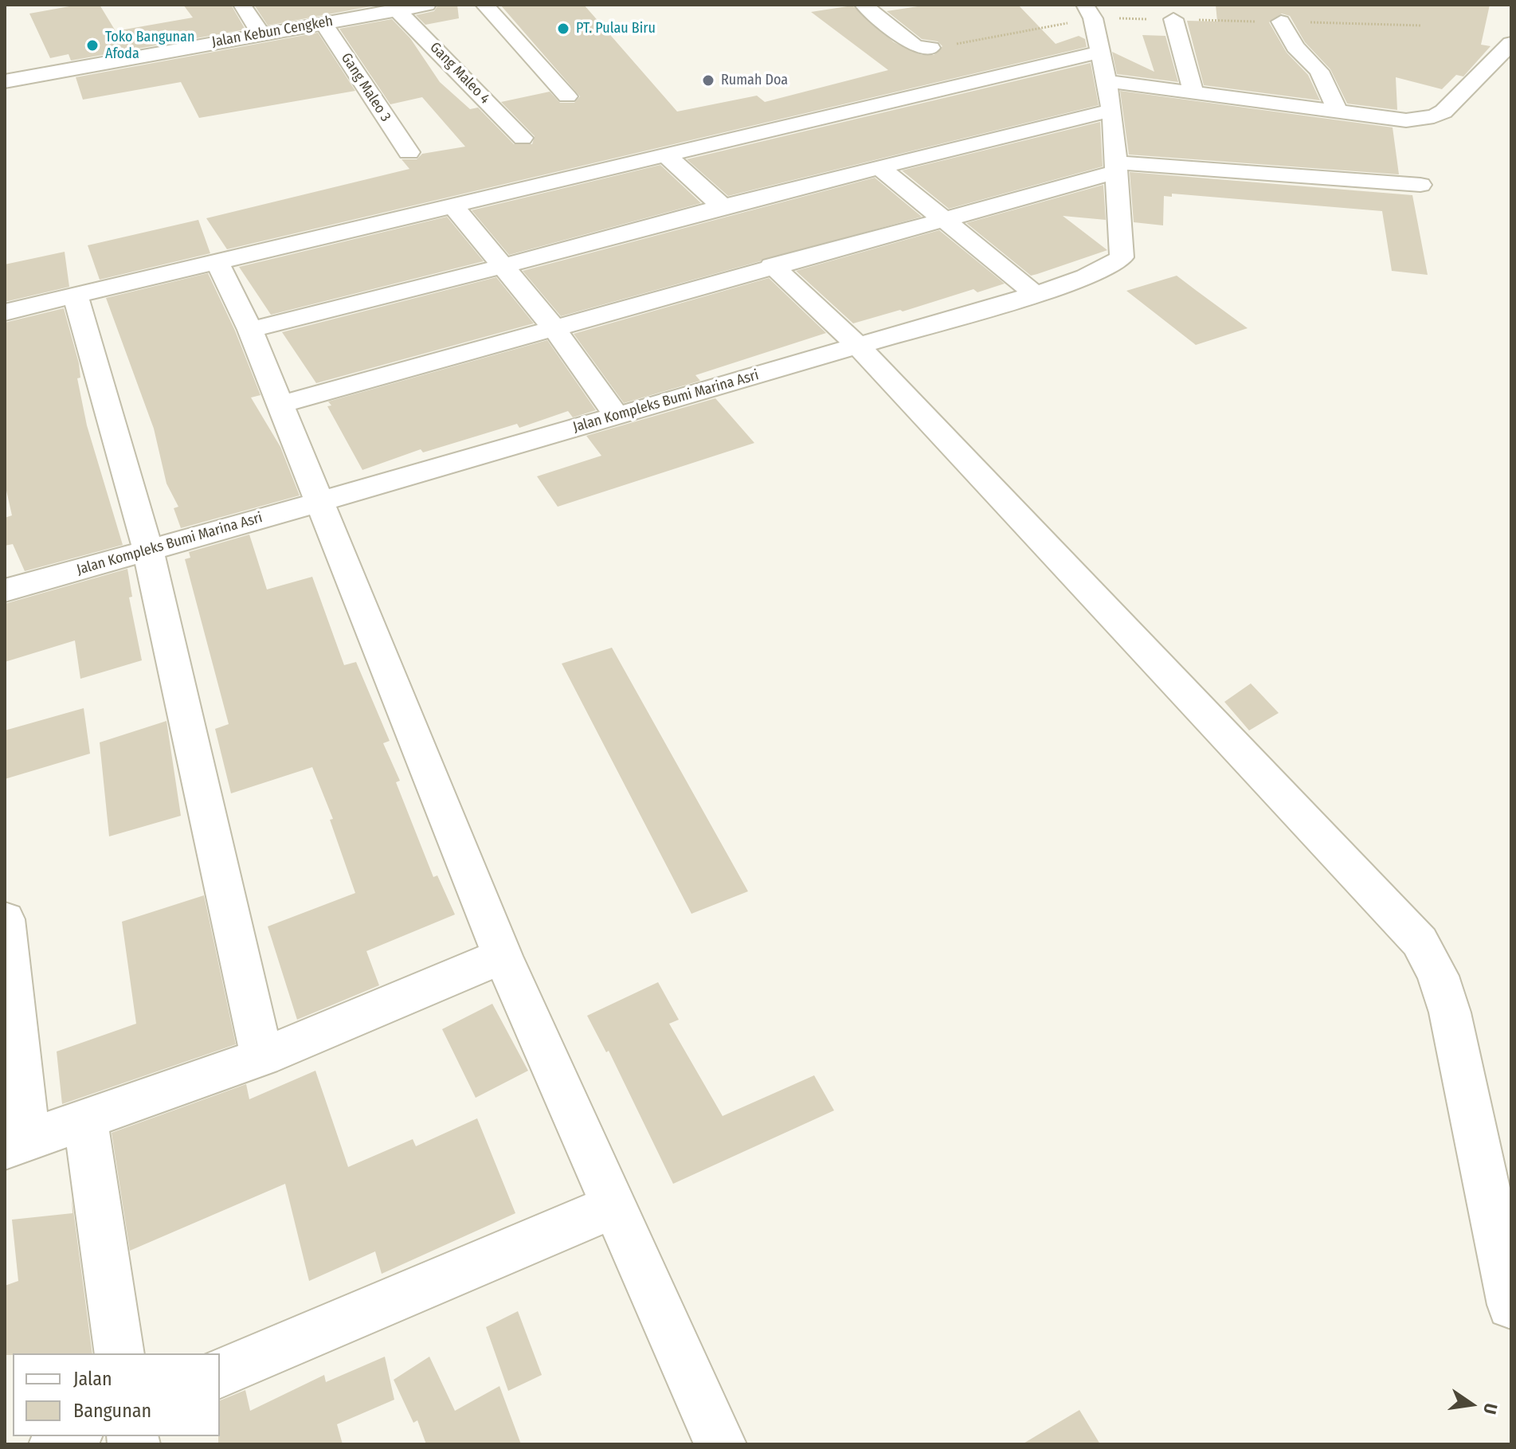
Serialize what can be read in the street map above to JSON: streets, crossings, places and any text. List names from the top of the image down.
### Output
{
  "streets": {
    "street": [
      "Jalan Kebun Cengkeh",
      "Gang Maleo 4",
      "Gang Maleo 3",
      "Jalan Kompleks Bumi Marina Asri"
    ]
  },
  "crossings": [
    ["Jalan Kebun Cengkeh", "Gang Maleo 4"],
    ["Jalan Kebun Cengkeh", "Gang Maleo 3"]
  ],
  "places": ["PT. Pulau Biru", "Toko Bangunan Afoda", "Rumah Doa"],
  "legend": ["Jalan", "Bangunan"],
  "north": "right"
}
